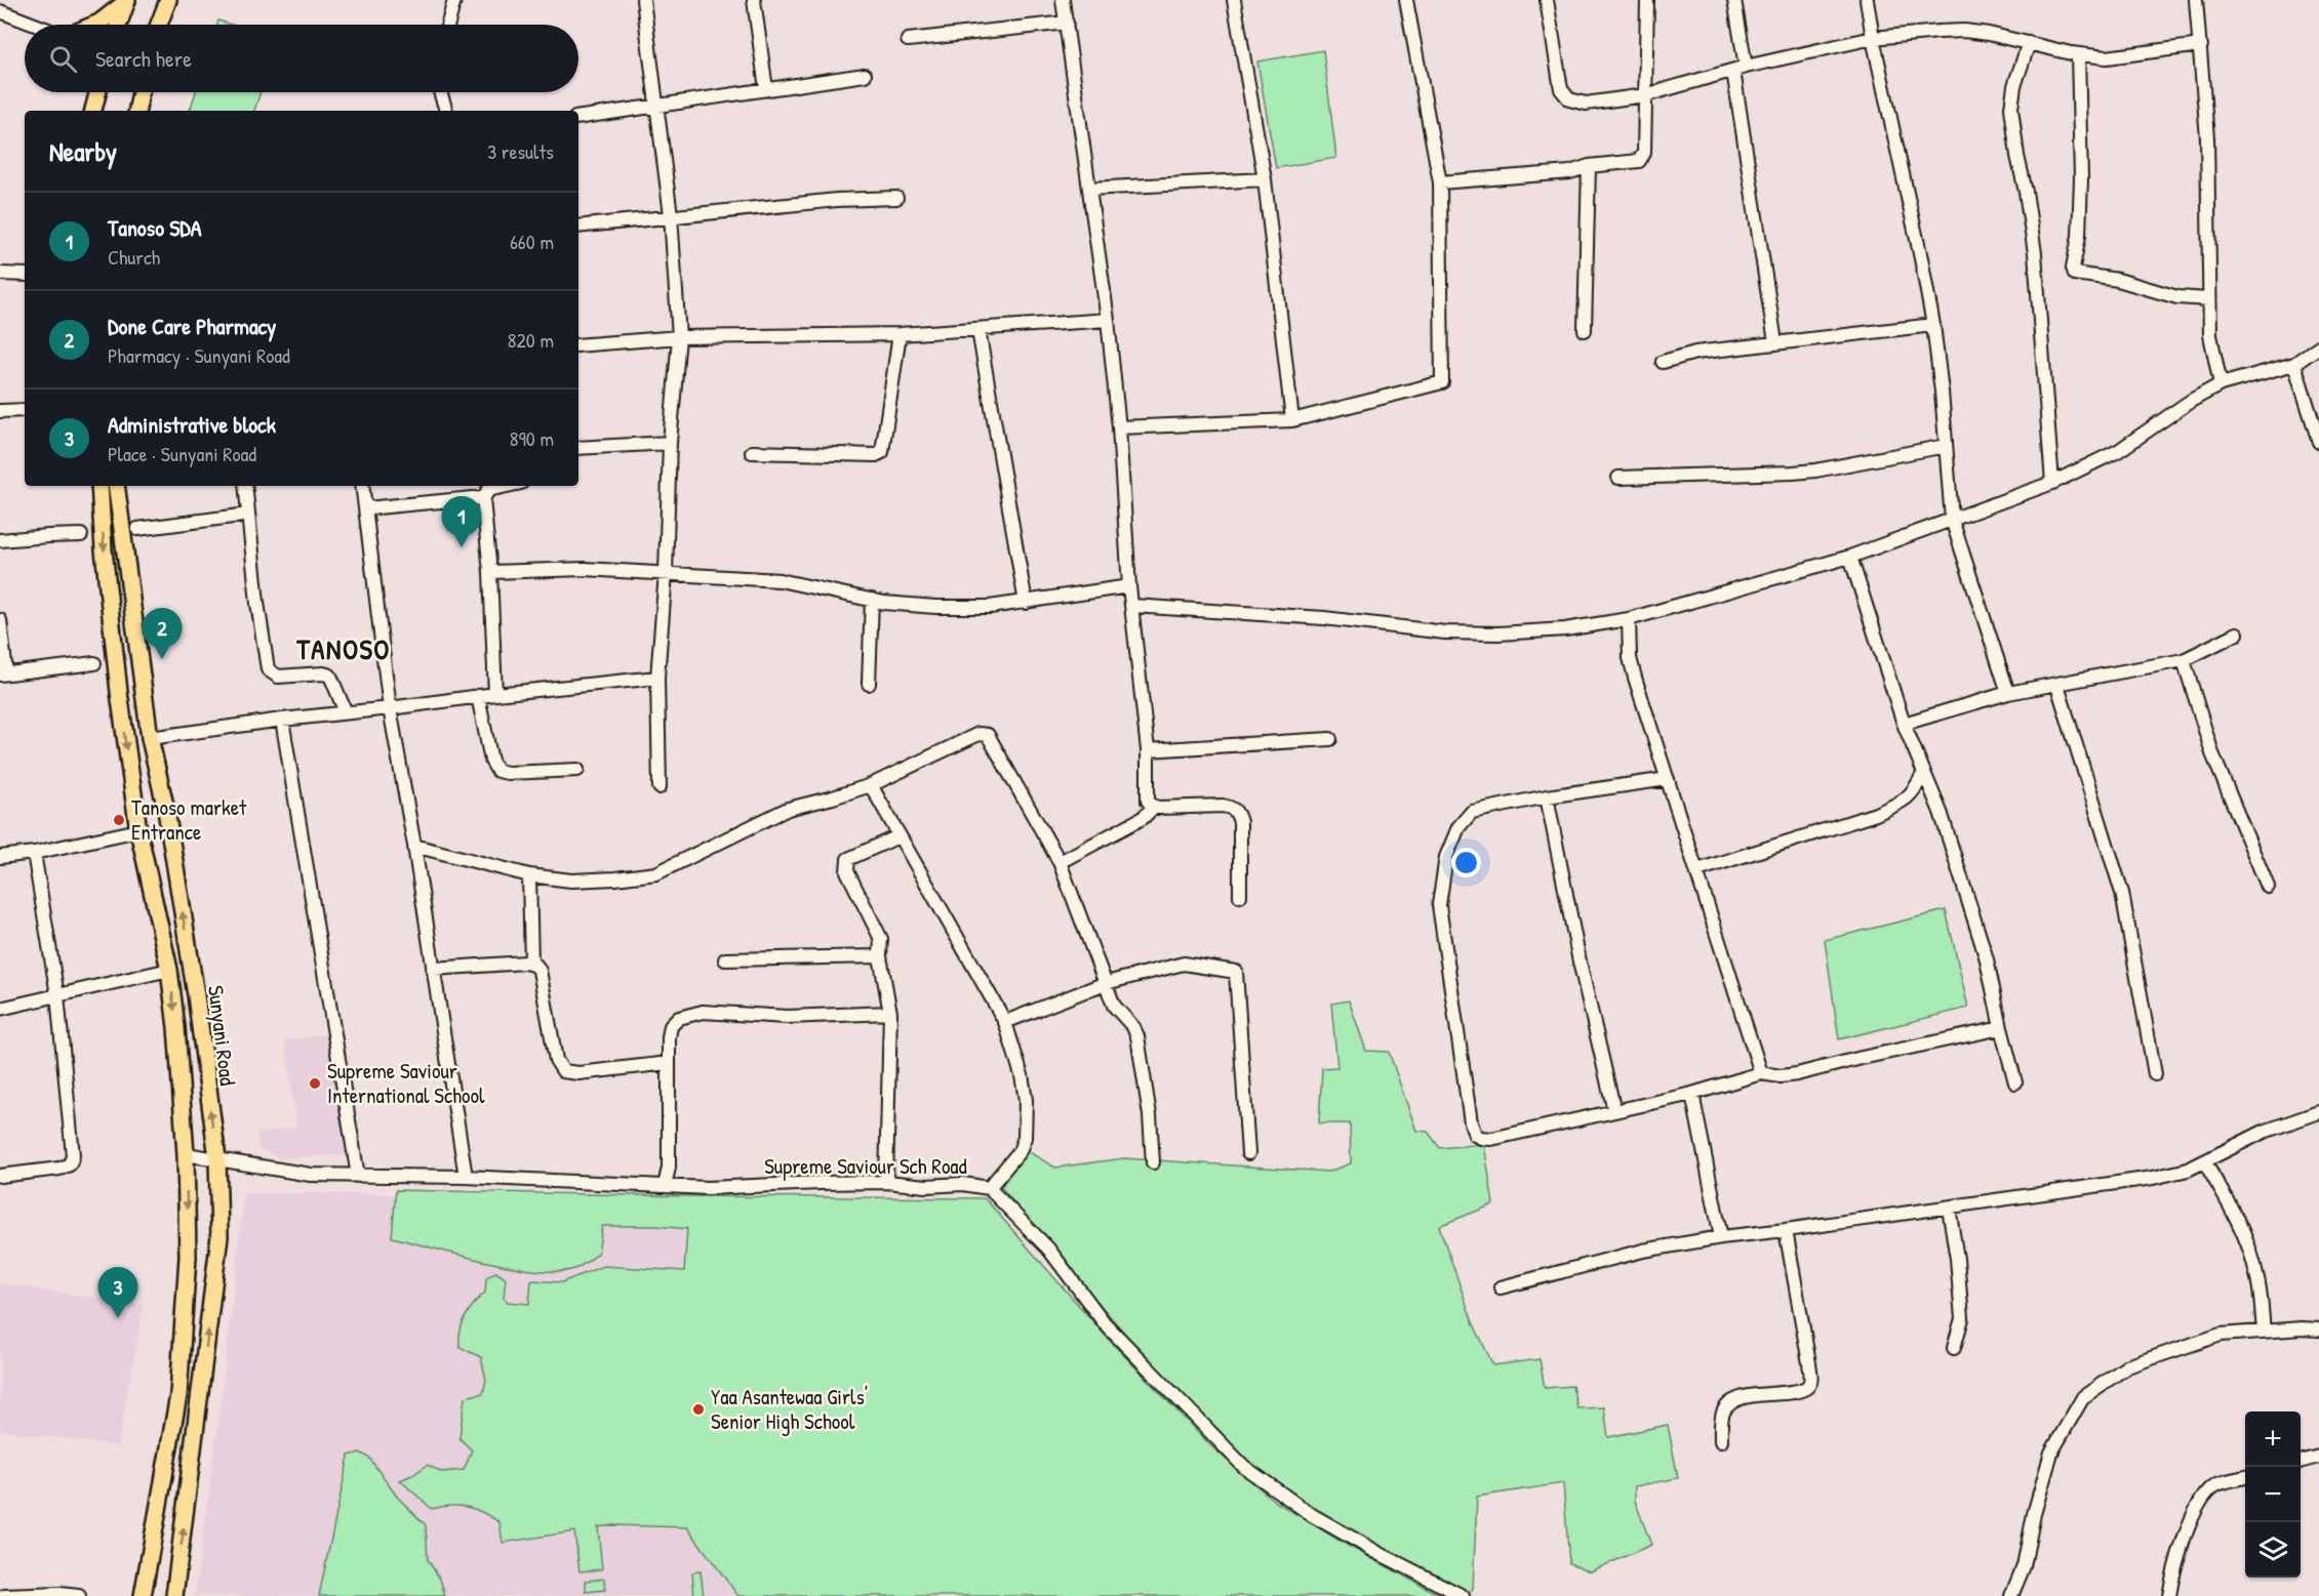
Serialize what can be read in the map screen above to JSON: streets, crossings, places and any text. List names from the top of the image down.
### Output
{
  "streets": {
    "main road": ["Sunyani Road"],
    "street": ["Supreme Saviour Sch Road"]
  },
  "crossings": [
    ["Sunyani Road", "Supreme Saviour Sch Road"]
  ],
  "districts": ["TANOSO"],
  "places": ["Tanoso market Entrance", "Supreme Saviour International School", "Yaa Asantewaa Girls' Senior High School"],
  "page": {
    "search": "Search here",
    "heading": ["Nearby", "3 results"],
    "list": [
      {
        "mark": "1",
        "name": "Tanoso SDA",
        "note": "Church",
        "value": "660 m"
      },
      {
        "mark": "2",
        "name": "Done Care Pharmacy",
        "note": "Pharmacy · Sunyani Road",
        "value": "820 m"
      },
      {
        "mark": "3",
        "name": "Administrative block",
        "note": "Place · Sunyani Road",
        "value": "890 m"
      }
    ],
    "pins": ["1", "2", "3"],
    "map_buttons": ["+", "−"]
  }
}
